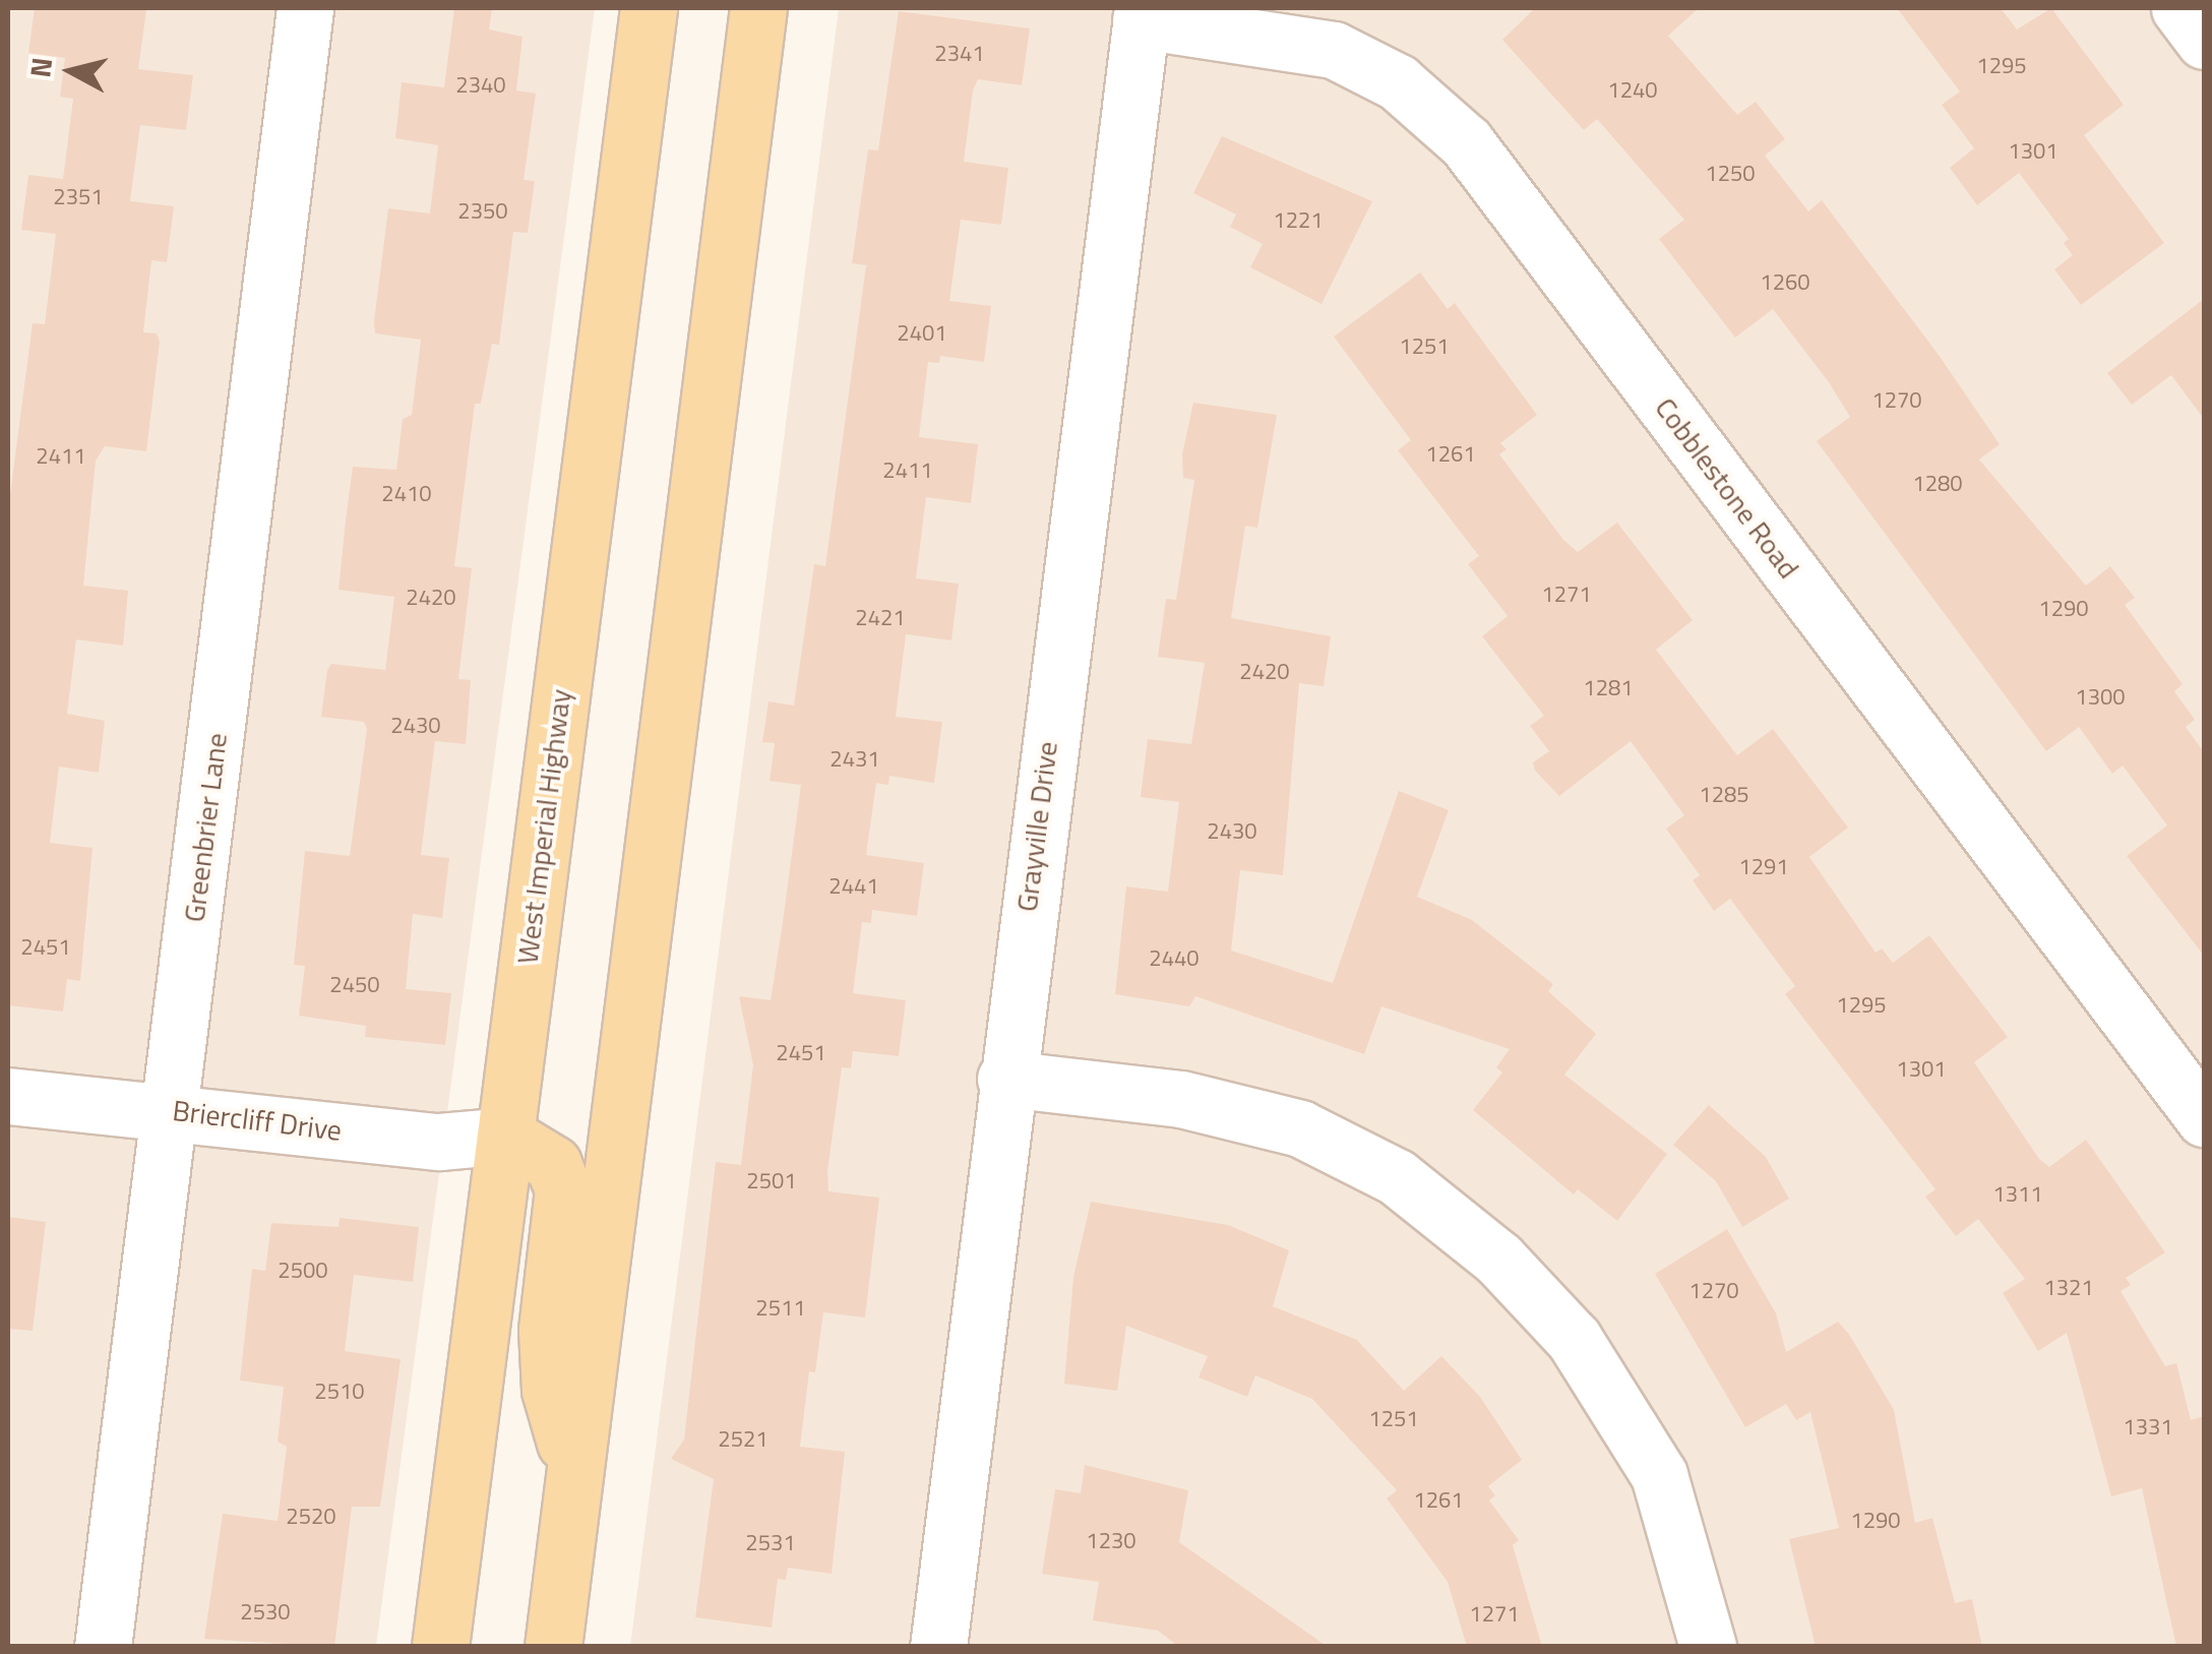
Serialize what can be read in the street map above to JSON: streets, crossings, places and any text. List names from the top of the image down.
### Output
{
  "streets": {
    "main road": ["West Imperial Highway"],
    "street": [
      "Cobblestone Road",
      "Grayville Drive",
      "Greenbrier Lane",
      "Briercliff Drive"
    ]
  },
  "crossings": [
    ["Cobblestone Road", "Grayville Drive"],
    ["West Imperial Highway", "Briercliff Drive"],
    ["Greenbrier Lane", "Briercliff Drive"]
  ],
  "house_numbers": [
    "2341",
    "1295",
    "2340",
    "1240",
    "1301",
    "1250",
    "2351",
    "2350",
    "1221",
    "1260",
    "2401",
    "1251",
    "1270",
    "1261",
    "2411",
    "2411",
    "1280",
    "2410",
    "1271",
    "2420",
    "1290",
    "2421",
    "2420",
    "1281",
    "1300",
    "2430",
    "2431",
    "1285",
    "2430",
    "1291",
    "2441",
    "2451",
    "2440",
    "2450",
    "1295",
    "2451",
    "1301",
    "2501",
    "1311",
    "2500",
    "1321",
    "1270",
    "2511",
    "2510",
    "1251",
    "1331",
    "2521",
    "1261",
    "2520",
    "1290",
    "1230",
    "2531",
    "2530",
    "1271"
  ],
  "north": "left"
}
